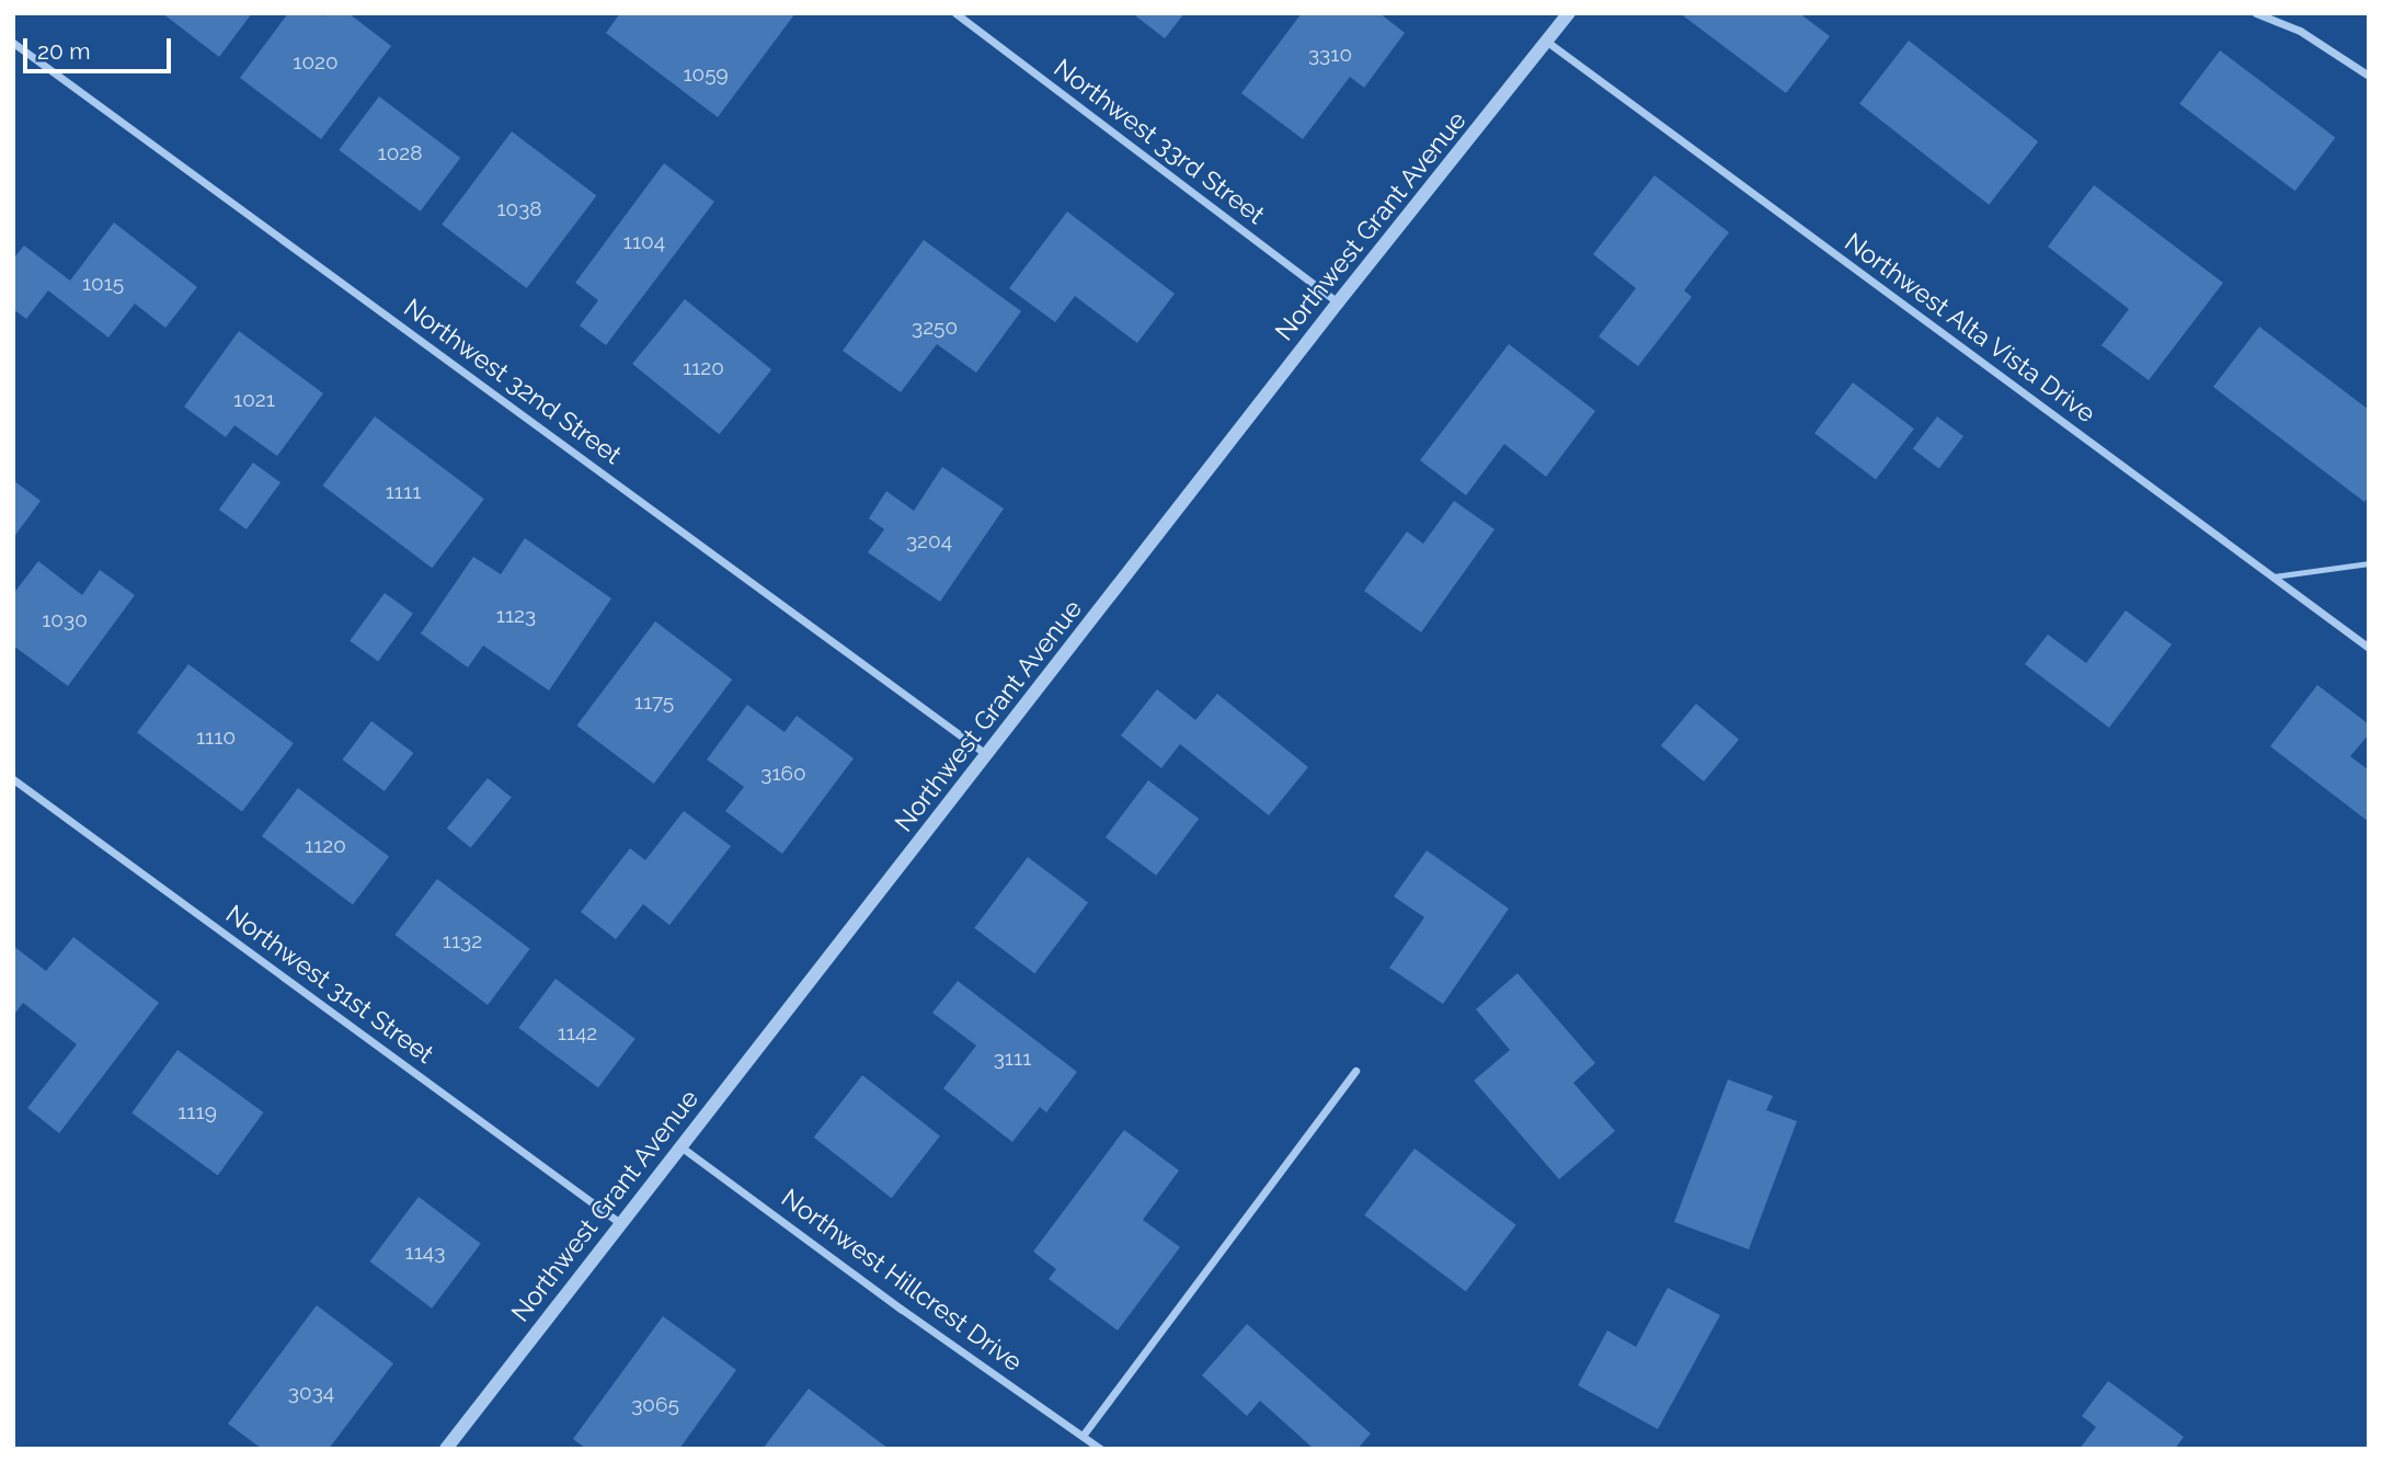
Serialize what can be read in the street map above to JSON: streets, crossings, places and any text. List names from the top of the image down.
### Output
{
  "streets": {
    "street": [
      "Northwest 33rd Street",
      "Northwest Grant Avenue",
      "Northwest Alta Vista Drive",
      "Northwest 32nd Street",
      "Northwest 31st Street",
      "Northwest Hillcrest Drive"
    ]
  },
  "crossings": [
    ["Northwest 33rd Street", "Northwest Grant Avenue"],
    ["Northwest Grant Avenue", "Northwest Alta Vista Drive"],
    ["Northwest Grant Avenue", "Northwest 32nd Street"],
    ["Northwest Grant Avenue", "Northwest 31st Street"],
    ["Northwest Grant Avenue", "Northwest Hillcrest Drive"]
  ],
  "house_numbers": [
    "3310",
    "1020",
    "1059",
    "1028",
    "1038",
    "1104",
    "1015",
    "3250",
    "1120",
    "1021",
    "1111",
    "3204",
    "1123",
    "1030",
    "1175",
    "1110",
    "3160",
    "1120",
    "1132",
    "1142",
    "3111",
    "1119",
    "1143",
    "3034",
    "3065"
  ],
  "scale_bar": "20 m"
}
